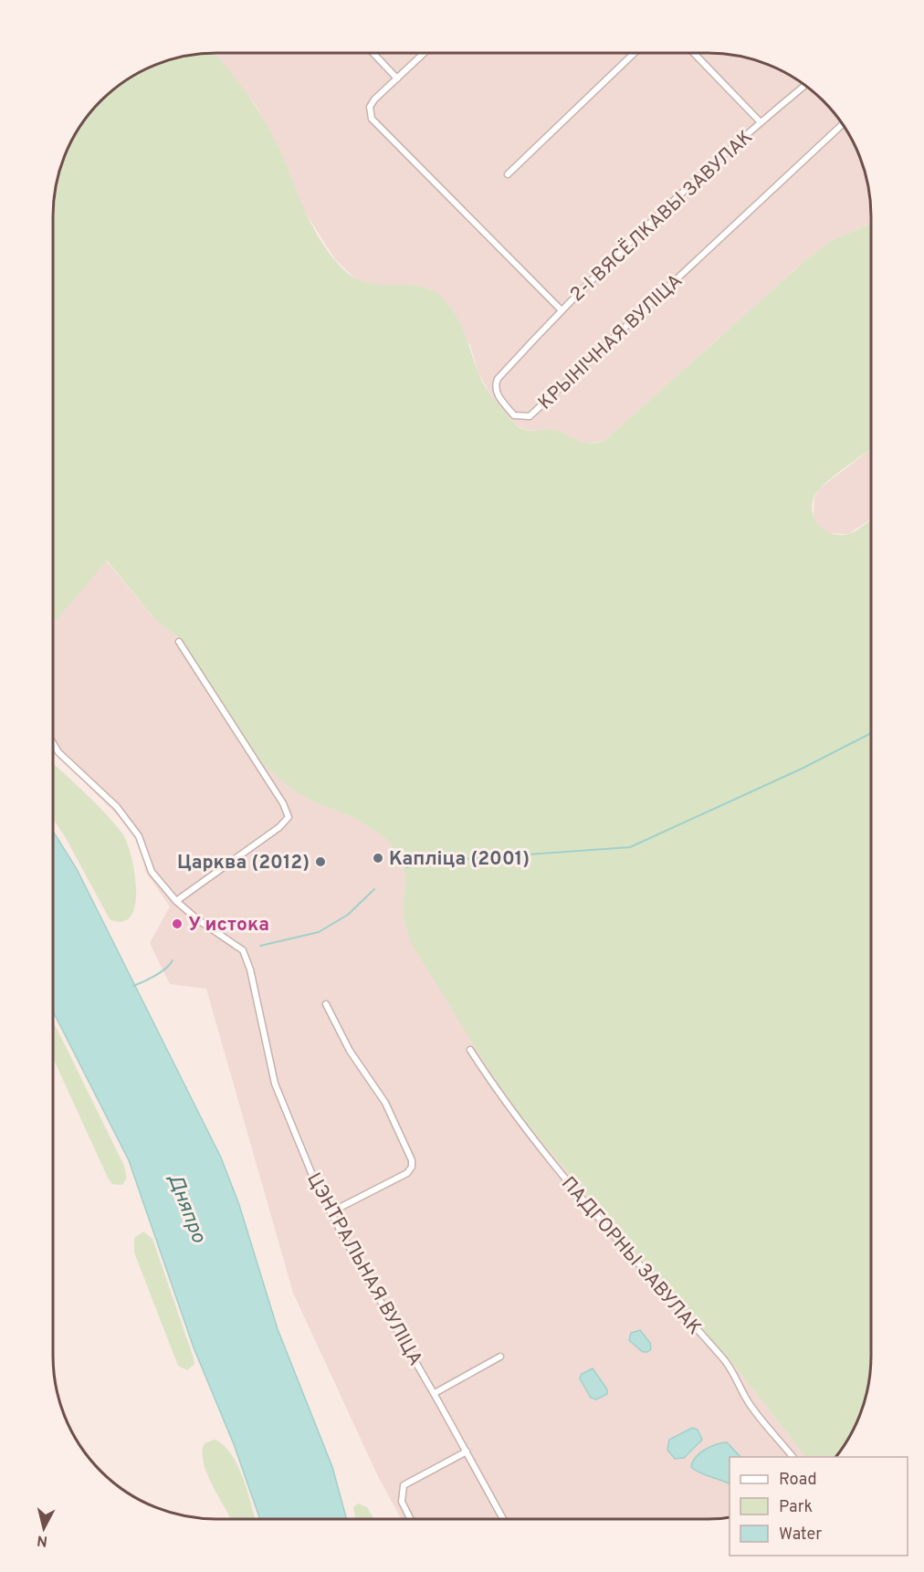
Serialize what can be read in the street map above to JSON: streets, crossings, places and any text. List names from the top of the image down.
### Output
{
  "streets": {
    "street": [
      "2-І ВЯСЁЛКАВЫ ЗАВУЛАК",
      "КРЫНІЧНАЯ ВУЛІЦА",
      "ПАДГОРНЫ ЗАВУЛАК",
      "ЦЭНТРАЛЬНАЯ ВУЛІЦА"
    ]
  },
  "crossings": [
    ["2-І ВЯСЁЛКАВЫ ЗАВУЛАК", "КРЫНІЧНАЯ ВУЛІЦА"]
  ],
  "water": ["Дняпро"],
  "places": ["Капліца (2001)", "Царква (2012)", "У истока"],
  "legend": ["Road", "Park", "Water"],
  "north": "bottom"
}
